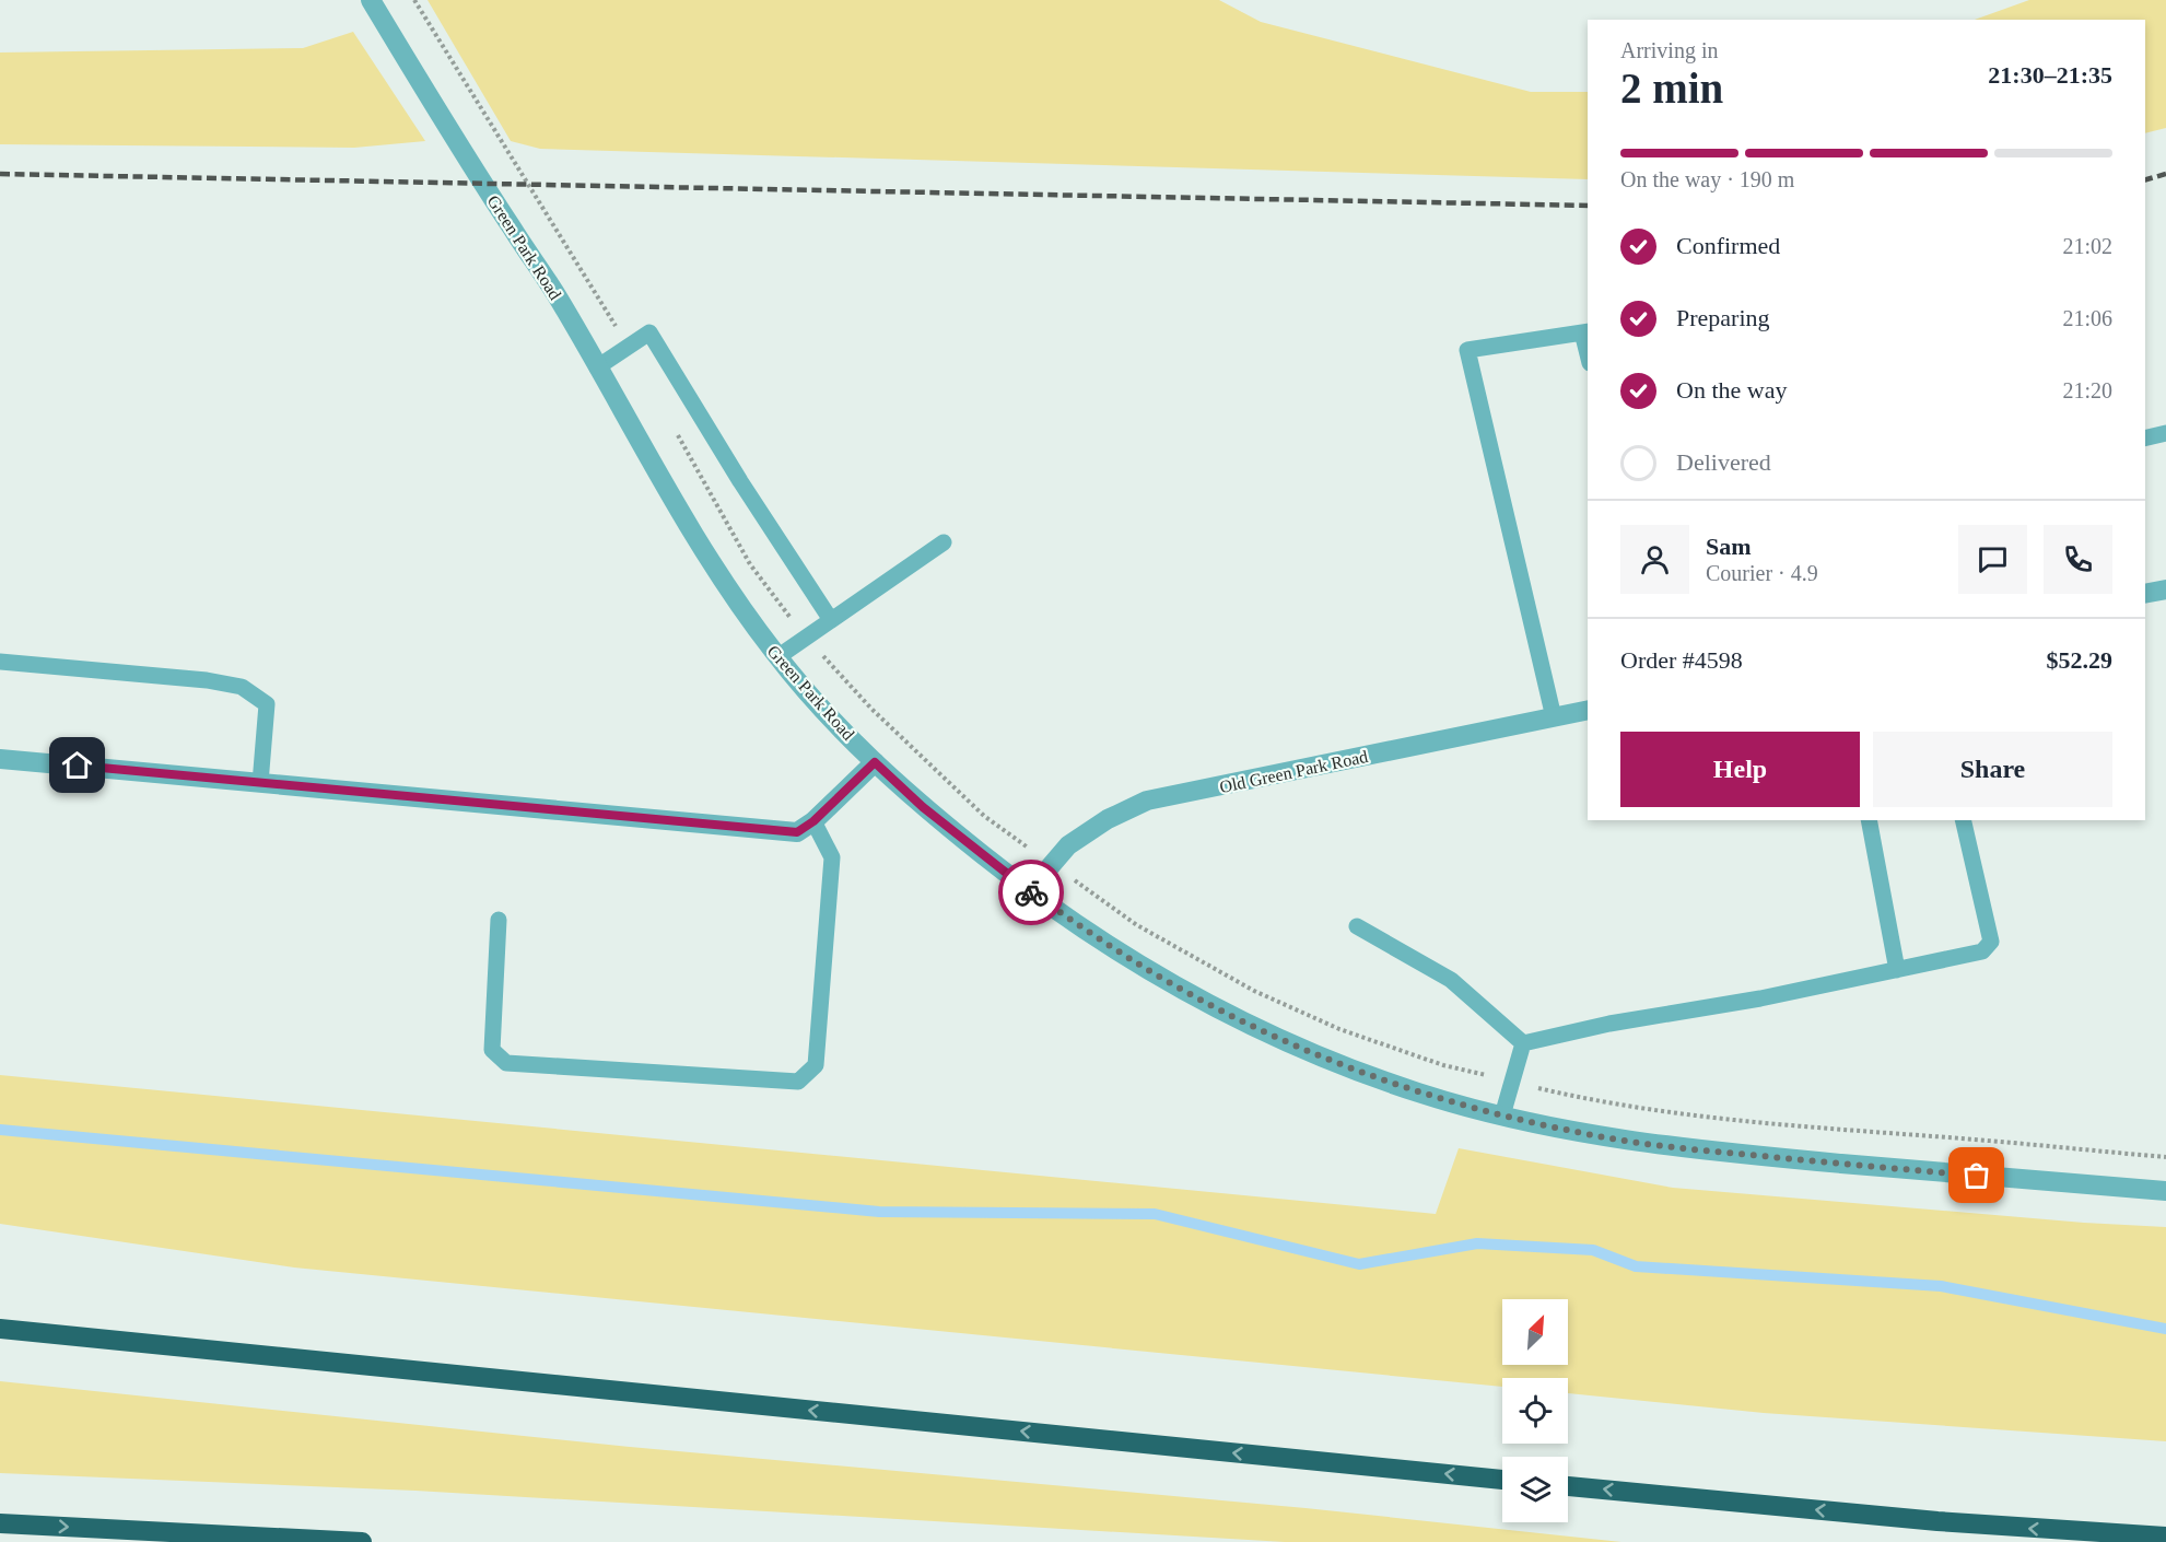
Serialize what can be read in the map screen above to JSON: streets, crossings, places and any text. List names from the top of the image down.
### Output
{
  "streets": {
    "street": ["Green Park Road", "Old Green Park Road"]
  },
  "crossings": [
    ["Green Park Road", "Old Green Park Road"]
  ],
  "north": "top right",
  "page": {
    "heading": ["2 min", "Arriving in", "21:30–21:35"],
    "panel": [
      "Sam",
      "Courier · 4.9",
      "Order #4598",
      "$52.29"
    ],
    "bar": "On the way · 190 m",
    "list": [
      ["Confirmed", "21:02"],
      ["Preparing", "21:06"],
      ["On the way", "21:20"],
      "Delivered"
    ],
    "buttons": ["Help", "Share"]
  }
}
